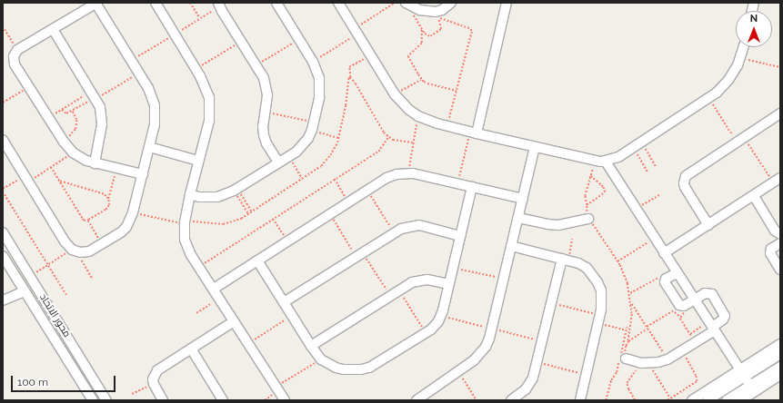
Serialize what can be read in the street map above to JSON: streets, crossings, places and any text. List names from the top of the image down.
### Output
{
  "streets": {
    "street": ["محور الاتحاد"]
  },
  "scale_bar": "100 m",
  "north": "top"
}
